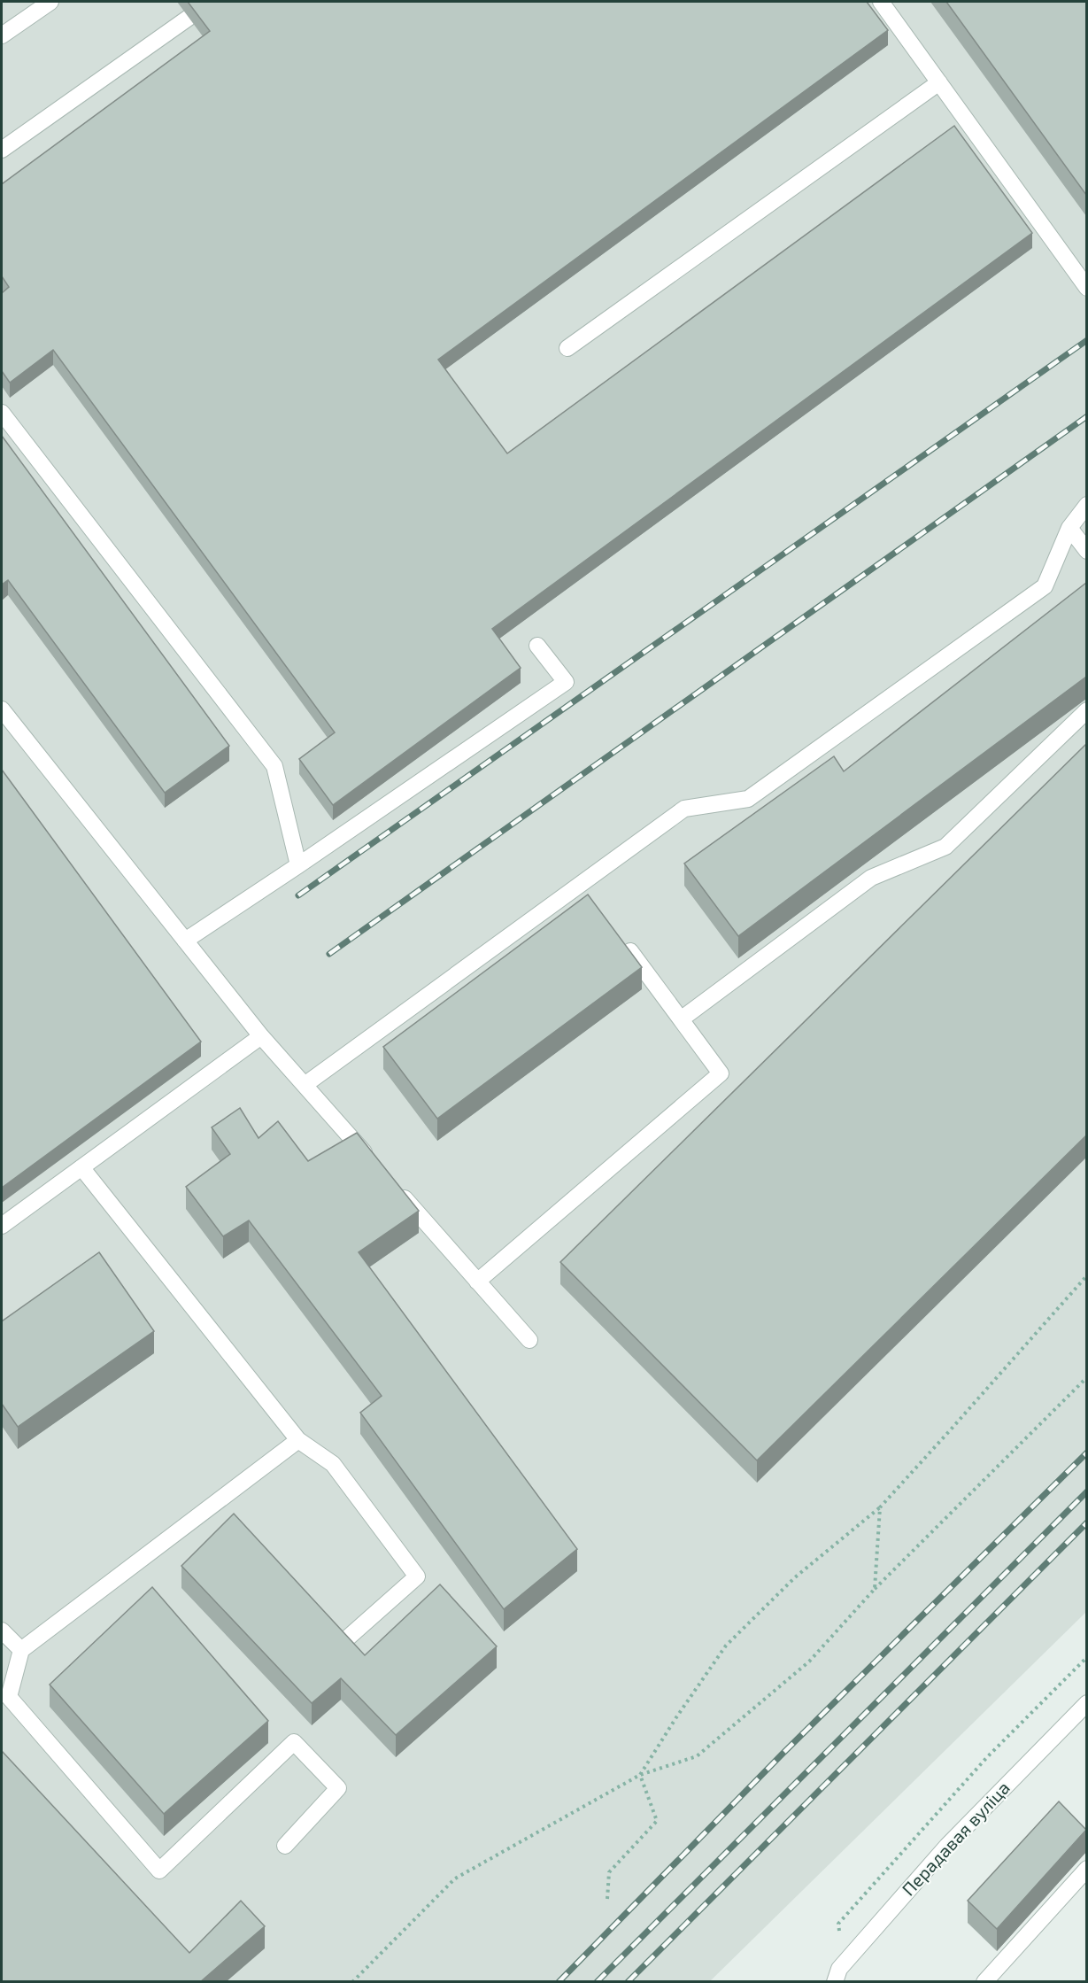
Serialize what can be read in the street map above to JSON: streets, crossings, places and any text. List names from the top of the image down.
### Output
{
  "streets": {
    "street": ["Перадавая вуліца"]
  }
}
